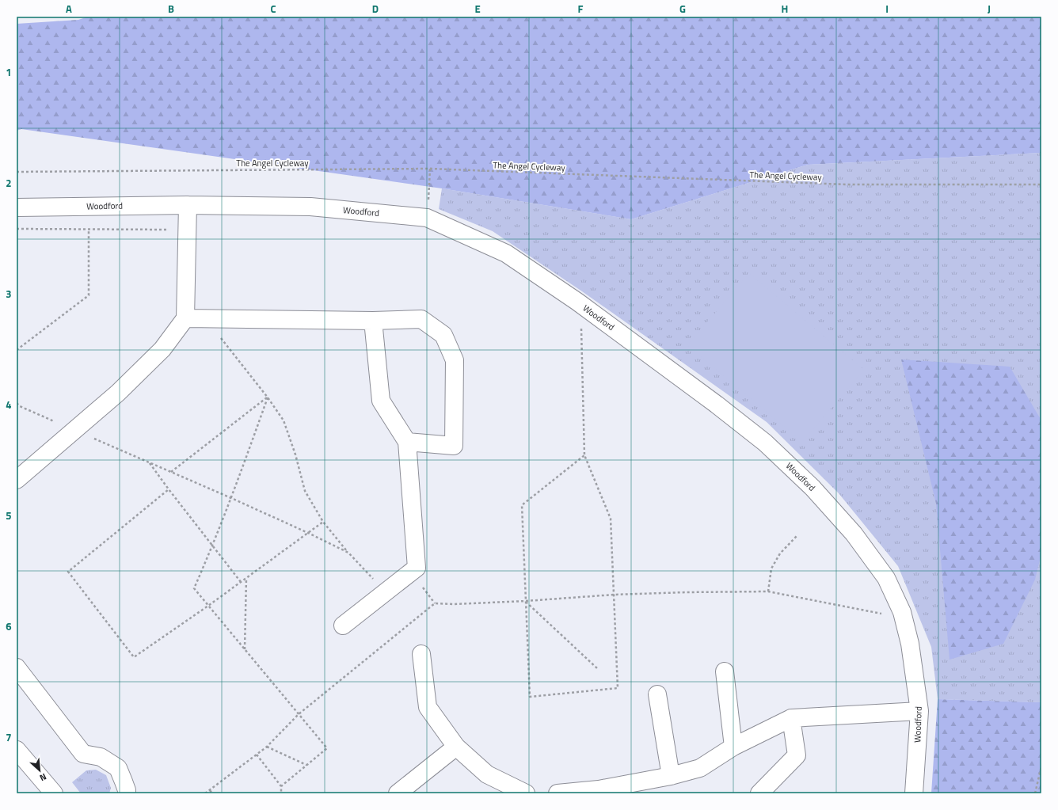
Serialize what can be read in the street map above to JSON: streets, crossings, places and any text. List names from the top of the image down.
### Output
{
  "streets": {
    "street": ["Woodford"],
    "path": ["The Angel Cycleway"]
  },
  "north": "bottom right",
  "grid": {
    "columns": [
      "A",
      "B",
      "C",
      "D",
      "E",
      "F",
      "G",
      "H",
      "I",
      "J"
    ],
    "rows": [
      "1",
      "2",
      "3",
      "4",
      "5",
      "6",
      "7"
    ]
  }
}
